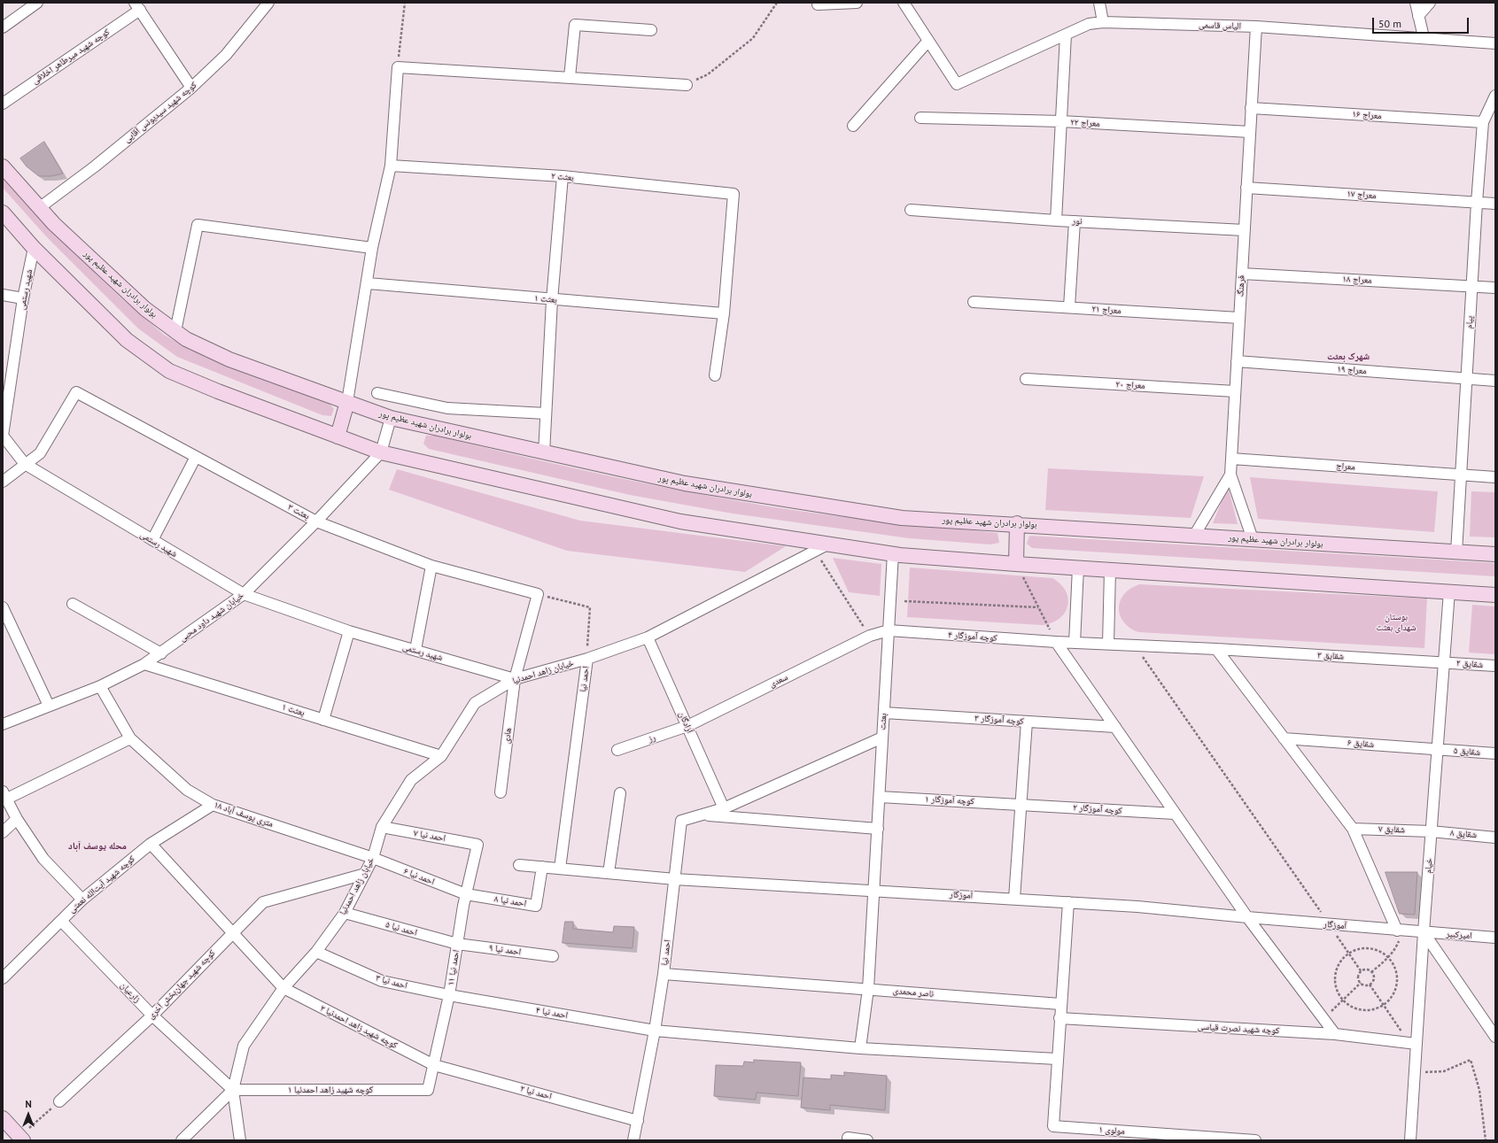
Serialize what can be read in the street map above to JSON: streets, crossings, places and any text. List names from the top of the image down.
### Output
{
  "streets": {
    "main road": ["بولوار برادران شهید عظیم‌ پور"],
    "street": [
      "الیاس قاسمی",
      "کوچه شهید میرطاهر اخلاقی",
      "کوچه شهید سیدیونس آقایی",
      "معراج ۱۶",
      "معراج ۲۲",
      "بعثت ۲",
      "معراج ۱۷",
      "نور",
      "معراج ۱۸",
      "فرهنگ",
      "شهید رستمی",
      "بعثت ۱",
      "معراج ۲۱",
      "پیام",
      "معراج ۱۹",
      "معراج ۲۰",
      "معراج",
      "بعثت ۳",
      "خیابان شهید داود محبی",
      "کوچه آموزگار ۴",
      "شقایق ۳",
      "شقایق ۲",
      "خیابان زاهد احمدنیا",
      "احمد نیا",
      "سعدی",
      "کوچه آموزگار ۳",
      "بعثت",
      "آزادگان",
      "هادی",
      "رز",
      "شقایق ۶",
      "شقایق ۵",
      "کوچه آموزگار ۱",
      "کوچه آموزگار ۲",
      "۱۸ متری یوسف آباد",
      "شقایق ۷",
      "شقایق ۸",
      "احمد نیا ۷",
      "خیام",
      "احمد نیا ۶",
      "کوچه شهید آیت‌الله نعمتی",
      "آموزگار",
      "احمد نیا ۸",
      "احمد نیا ۵",
      "امیرکبیر",
      "احمد نیا ۹",
      "احمد نیا ۱۱",
      "احمد نیا ۳",
      "کوچه شهید جهان‌بخش آخری",
      "زارعیان",
      "ناصر محمدی",
      "احمد نیا ۴",
      "کوچه شهید زاهد احمدنیا ۲",
      "کوچه شهید نصرت قیاسی",
      "کوچه شهید زاهد احمدنیا ۱",
      "احمد نیا ۲",
      "مولوی ۱"
    ]
  },
  "crossings": [
    ["الیاس قاسمی", "فرهنگ"],
    ["کوچه شهید سیدیونس آقایی", "بولوار برادران شهید عظیم‌ پور"],
    ["معراج ۱۶", "فرهنگ"],
    ["معراج ۱۶", "پیام"],
    ["معراج ۲۲", "فرهنگ"],
    ["بعثت ۲", "بعثت ۱"],
    ["معراج ۱۷", "فرهنگ"],
    ["معراج ۱۷", "پیام"],
    ["نور", "فرهنگ"],
    ["معراج ۱۸", "فرهنگ"],
    ["معراج ۱۸", "پیام"],
    ["بولوار برادران شهید عظیم‌ پور", "فرهنگ"],
    ["بولوار برادران شهید عظیم‌ پور", "پیام"],
    ["فرهنگ", "معراج ۲۱"],
    ["فرهنگ", "معراج ۱۹"],
    ["فرهنگ", "معراج ۲۰"],
    ["فرهنگ", "معراج"],
    ["شهید رستمی", "بعثت ۳"],
    ["شهید رستمی", "خیابان شهید داود محبی"],
    ["شهید رستمی", "خیابان زاهد احمدنیا"],
    ["شهید رستمی", "هادی"],
    ["بعثت ۱", "خیابان شهید داود محبی"],
    ["بعثت ۱", "خیابان زاهد احمدنیا"],
    ["پیام", "معراج ۱۹"],
    ["پیام", "معراج"],
    ["بعثت ۳", "خیابان شهید داود محبی"],
    ["بعثت ۳", "هادی"],
    ["خیابان شهید داود محبی", "۱۸ متری یوسف آباد"],
    ["کوچه آموزگار ۴", "شقایق ۳"],
    ["کوچه آموزگار ۴", "سعدی"],
    ["کوچه آموزگار ۴", "بعثت"],
    ["شقایق ۳", "شقایق ۲"],
    ["شقایق ۳", "خیام"],
    ["شقایق ۲", "خیام"],
    ["خیابان زاهد احمدنیا", "احمد نیا"],
    ["خیابان زاهد احمدنیا", "آزادگان"],
    ["خیابان زاهد احمدنیا", "هادی"],
    ["خیابان زاهد احمدنیا", "۱۸ متری یوسف آباد"],
    ["خیابان زاهد احمدنیا", "احمد نیا ۷"],
    ["خیابان زاهد احمدنیا", "احمد نیا ۶"],
    ["خیابان زاهد احمدنیا", "احمد نیا ۵"],
    ["خیابان زاهد احمدنیا", "احمد نیا ۳"],
    ["خیابان زاهد احمدنیا", "کوچه شهید جهان‌بخش آخری"],
    ["خیابان زاهد احمدنیا", "زارعیان"],
    ["خیابان زاهد احمدنیا", "کوچه شهید زاهد احمدنیا ۲"],
    ["خیابان زاهد احمدنیا", "کوچه شهید زاهد احمدنیا ۱"],
    ["احمد نیا", "آموزگار"],
    ["احمد نیا", "ناصر محمدی"],
    ["احمد نیا", "احمد نیا ۴"],
    ["احمد نیا", "احمد نیا ۲"],
    ["سعدی", "آزادگان"],
    ["سعدی", "رز"],
    ["کوچه آموزگار ۳", "بعثت"],
    ["بعثت", "کوچه آموزگار ۱"],
    ["بعثت", "آموزگار"],
    ["بعثت", "ناصر محمدی"],
    ["بعثت", "احمد نیا ۴"],
    ["آزادگان", "رز"],
    ["شقایق ۶", "شقایق ۵"],
    ["شقایق ۶", "خیام"],
    ["شقایق ۵", "خیام"],
    ["کوچه آموزگار ۱", "کوچه آموزگار ۲"],
    ["۱۸ متری یوسف آباد", "احمد نیا ۶"],
    ["۱۸ متری یوسف آباد", "کوچه شهید آیت‌الله نعمتی"],
    ["شقایق ۷", "شقایق ۸"],
    ["شقایق ۷", "خیام"],
    ["شقایق ۸", "خیام"],
    ["احمد نیا ۷", "احمد نیا ۱۱"],
    ["خیام", "آموزگار"],
    ["خیام", "امیرکبیر"],
    ["خیام", "کوچه شهید نصرت قیاسی"],
    ["احمد نیا ۶", "احمد نیا ۸"],
    ["احمد نیا ۶", "احمد نیا ۱۱"],
    ["کوچه شهید آیت‌الله نعمتی", "زارعیان"],
    ["آموزگار", "امیرکبیر"],
    ["احمد نیا ۸", "احمد نیا ۱۱"],
    ["احمد نیا ۵", "احمد نیا ۹"],
    ["احمد نیا ۵", "احمد نیا ۱۱"],
    ["احمد نیا ۹", "احمد نیا ۱۱"],
    ["احمد نیا ۱۱", "احمد نیا ۳"],
    ["احمد نیا ۱۱", "احمد نیا ۴"],
    ["احمد نیا ۱۱", "کوچه شهید زاهد احمدنیا ۲"],
    ["احمد نیا ۱۱", "کوچه شهید زاهد احمدنیا ۱"],
    ["احمد نیا ۱۱", "احمد نیا ۲"],
    ["احمد نیا ۳", "احمد نیا ۴"],
    ["کوچه شهید جهان‌بخش آخری", "زارعیان"],
    ["زارعیان", "کوچه شهید زاهد احمدنیا ۱"],
    ["احمد نیا ۴", "مولوی ۱"],
    ["کوچه شهید زاهد احمدنیا ۲", "احمد نیا ۲"]
  ],
  "districts": ["شهرک بعثت", "محله یوسف آباد"],
  "parks": ["بوستان شهدای بعثت"],
  "scale_bar": "50 m",
  "north": "top"
}
